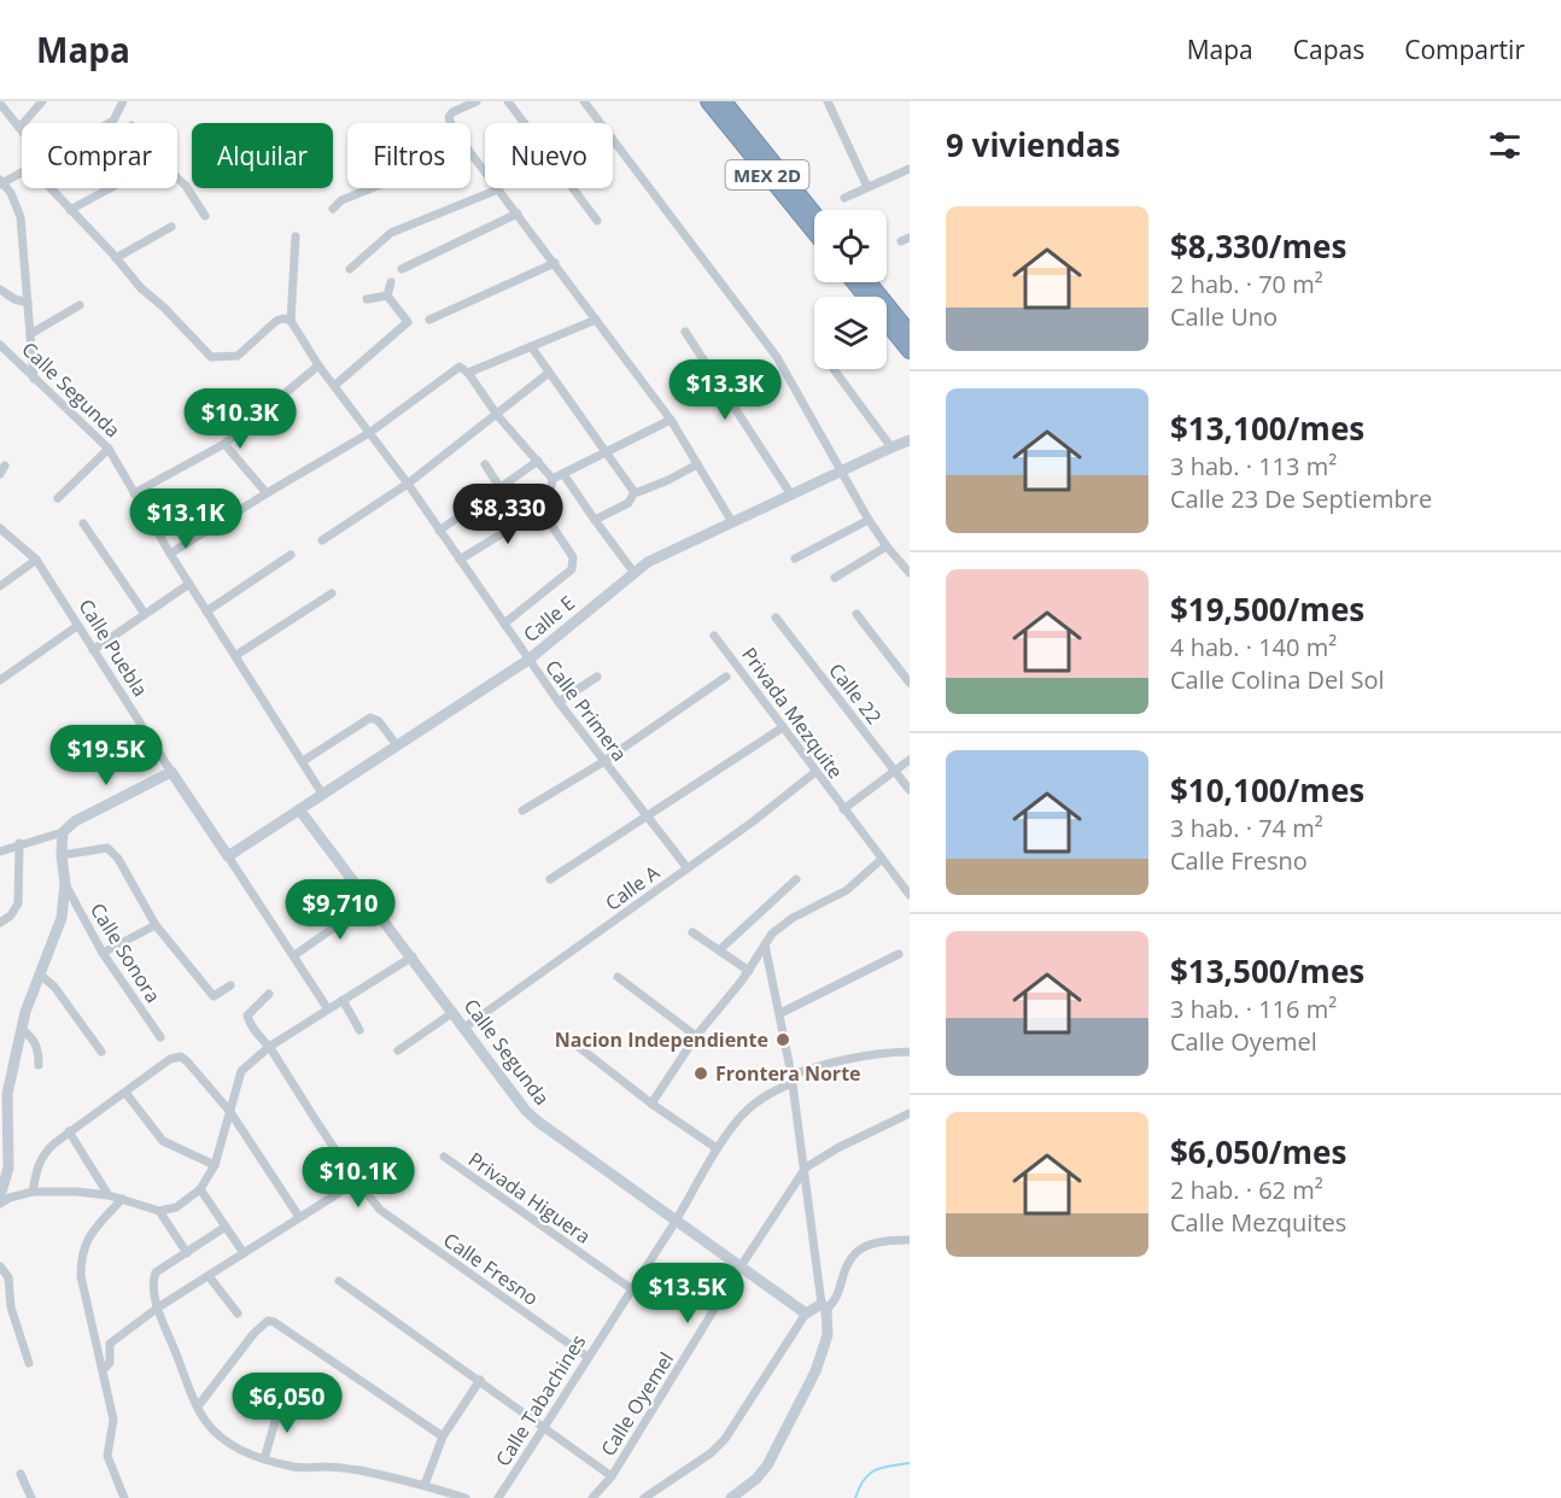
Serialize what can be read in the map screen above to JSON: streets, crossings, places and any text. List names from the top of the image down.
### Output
{
  "streets": {
    "highway": ["MEX 2D"],
    "main road": ["Calle Segunda", "Calle E", "Calle Puebla"],
    "street": [
      "Calle 22",
      "Calle Primera",
      "Privada Mezquite",
      "Calle A",
      "Calle Sonora",
      "Privada Higuera",
      "Calle Fresno",
      "Calle Tabachines",
      "Calle Oyemel"
    ]
  },
  "crossings": [
    ["Calle Segunda", "Calle E"],
    ["Calle Segunda", "Calle A"],
    ["Calle Segunda", "Calle Tabachines"],
    ["Calle Segunda", "Calle Oyemel"],
    ["Calle E", "Calle Puebla"],
    ["Calle E", "Calle Primera"],
    ["Calle Primera", "Calle A"],
    ["Privada Mezquite", "Calle A"],
    ["Privada Higuera", "Calle Tabachines"],
    ["Calle Fresno", "Calle Tabachines"]
  ],
  "places": ["Nacion Independiente", "Frontera Norte"],
  "page": {
    "header": "Mapa",
    "nav": ["Mapa", "Capas", "Compartir"],
    "heading": "9 viviendas",
    "chip": [
      "Comprar",
      "Alquilar",
      "Filtros",
      "Nuevo"
    ],
    "list": [
      {
        "name": "$8,330/mes",
        "note": "2 hab. · 70 m² · Calle Uno"
      },
      {
        "name": "$13,100/mes",
        "note": "3 hab. · 113 m² · Calle 23 De Septiembre"
      },
      {
        "name": "$19,500/mes",
        "note": "4 hab. · 140 m² · Calle Colina Del Sol"
      },
      {
        "name": "$10,100/mes",
        "note": "3 hab. · 74 m² · Calle Fresno"
      },
      {
        "name": "$13,500/mes",
        "note": "3 hab. · 116 m² · Calle Oyemel"
      },
      {
        "name": "$6,050/mes",
        "note": "2 hab. · 62 m² · Calle Mezquites"
      }
    ],
    "price": [
      "$13.3K",
      "$10.3K",
      "$8,330",
      "$13.1K",
      "$19.5K",
      "$9,710",
      "$10.1K",
      "$13.5K",
      "$6,050"
    ]
  }
}
